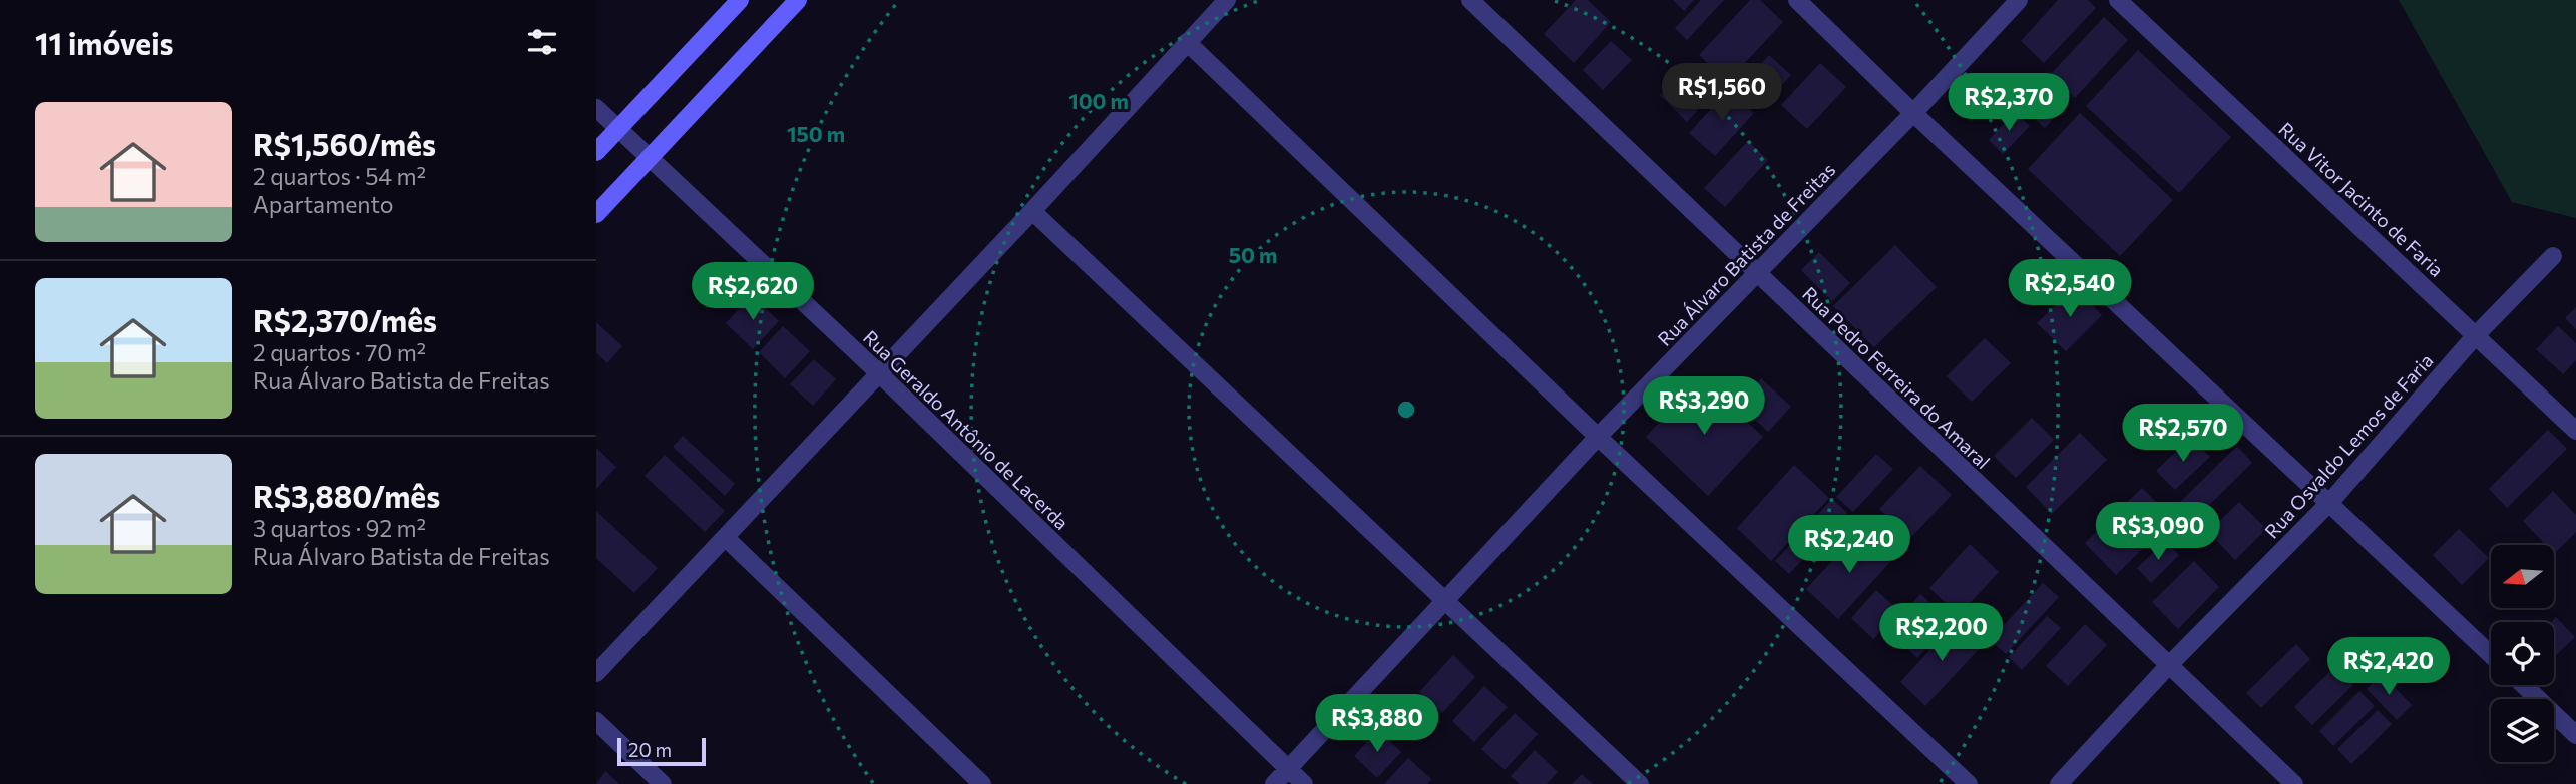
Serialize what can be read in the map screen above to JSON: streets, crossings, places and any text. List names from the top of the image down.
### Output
{
  "streets": {
    "street": [
      "Rua Vitor Jacinto de Faria",
      "Rua Álvaro Batista de Freitas",
      "Rua Pedro Ferreira do Amaral",
      "Rua Geraldo Antônio de Lacerda",
      "Rua Osvaldo Lemos de Faria"
    ]
  },
  "crossings": [
    ["Rua Vitor Jacinto de Faria", "Rua Osvaldo Lemos de Faria"],
    ["Rua Álvaro Batista de Freitas", "Rua Pedro Ferreira do Amaral"],
    ["Rua Álvaro Batista de Freitas", "Rua Geraldo Antônio de Lacerda"],
    ["Rua Pedro Ferreira do Amaral", "Rua Osvaldo Lemos de Faria"]
  ],
  "scale_bar": "20 m",
  "north": "left",
  "page": {
    "heading": "11 imóveis",
    "price": [
      "R$1,560",
      "R$2,370",
      "R$2,540",
      "R$2,620",
      "R$3,290",
      "R$2,570",
      "R$3,090",
      "R$2,240",
      "R$2,200",
      "R$2,420",
      "R$3,880"
    ],
    "list": [
      {
        "name": "R$1,560/mês",
        "note": "2 quartos · 54 m² · Apartamento"
      },
      {
        "name": "R$2,370/mês",
        "note": "2 quartos · 70 m² · Rua Álvaro Batista de Freitas"
      },
      {
        "name": "R$3,880/mês",
        "note": "3 quartos · 92 m² · Rua Álvaro Batista de Freitas"
      }
    ],
    "scale": "20 m"
  },
  "rings": ["100 m", "150 m", "50 m"]
}
